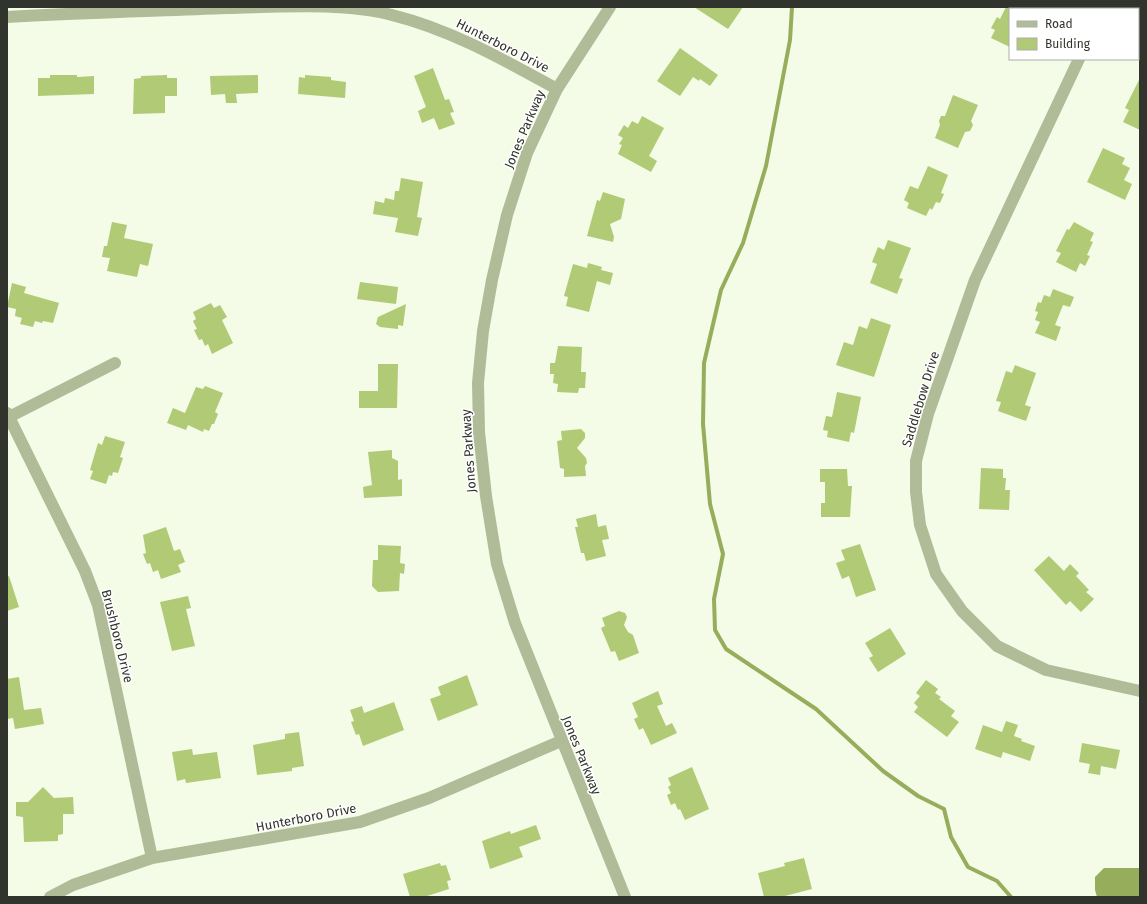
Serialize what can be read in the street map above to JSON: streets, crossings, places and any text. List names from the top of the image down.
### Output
{
  "streets": {
    "street": [
      "Hunterboro Drive",
      "Jones Parkway",
      "Saddlebow Drive",
      "Brushboro Drive"
    ]
  },
  "crossings": [
    ["Hunterboro Drive", "Jones Parkway"],
    ["Hunterboro Drive", "Brushboro Drive"]
  ],
  "legend": ["Road", "Building"]
}
